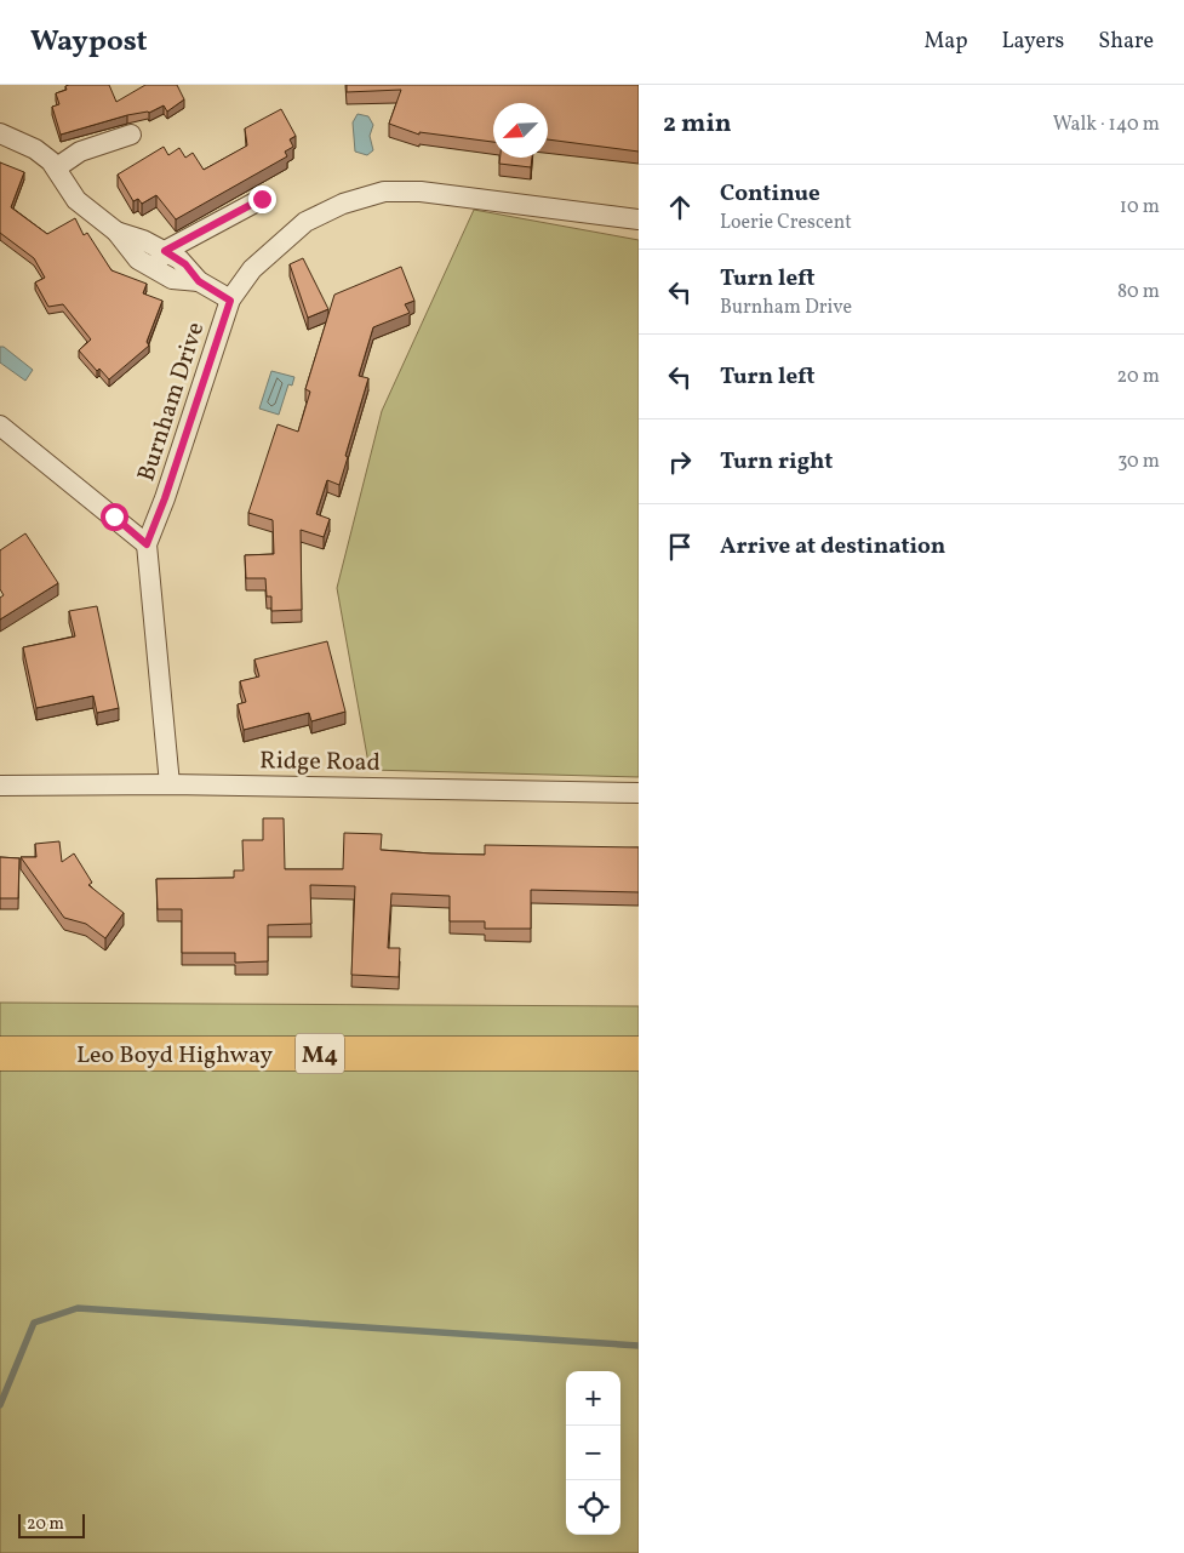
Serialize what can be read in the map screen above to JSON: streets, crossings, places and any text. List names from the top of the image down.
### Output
{
  "streets": {
    "highway": ["Leo Boyd Highway", "M4"],
    "street": ["Burnham Drive", "Ridge Road"]
  },
  "crossings": [
    ["Burnham Drive", "Ridge Road"]
  ],
  "scale_bar": "20 m",
  "north": "bottom left",
  "page": {
    "header": "Waypost",
    "nav": ["Map", "Layers", "Share"],
    "heading": ["2 min", "Walk · 140 m"],
    "list": [
      ["Continue", "Loerie Crescent", "10 m"],
      ["Turn left", "Burnham Drive", "80 m"],
      ["Turn left", "20 m"],
      ["Turn right", "30 m"],
      "Arrive at destination"
    ],
    "map_buttons": ["+", "−"],
    "scale": "20 m"
  }
}
